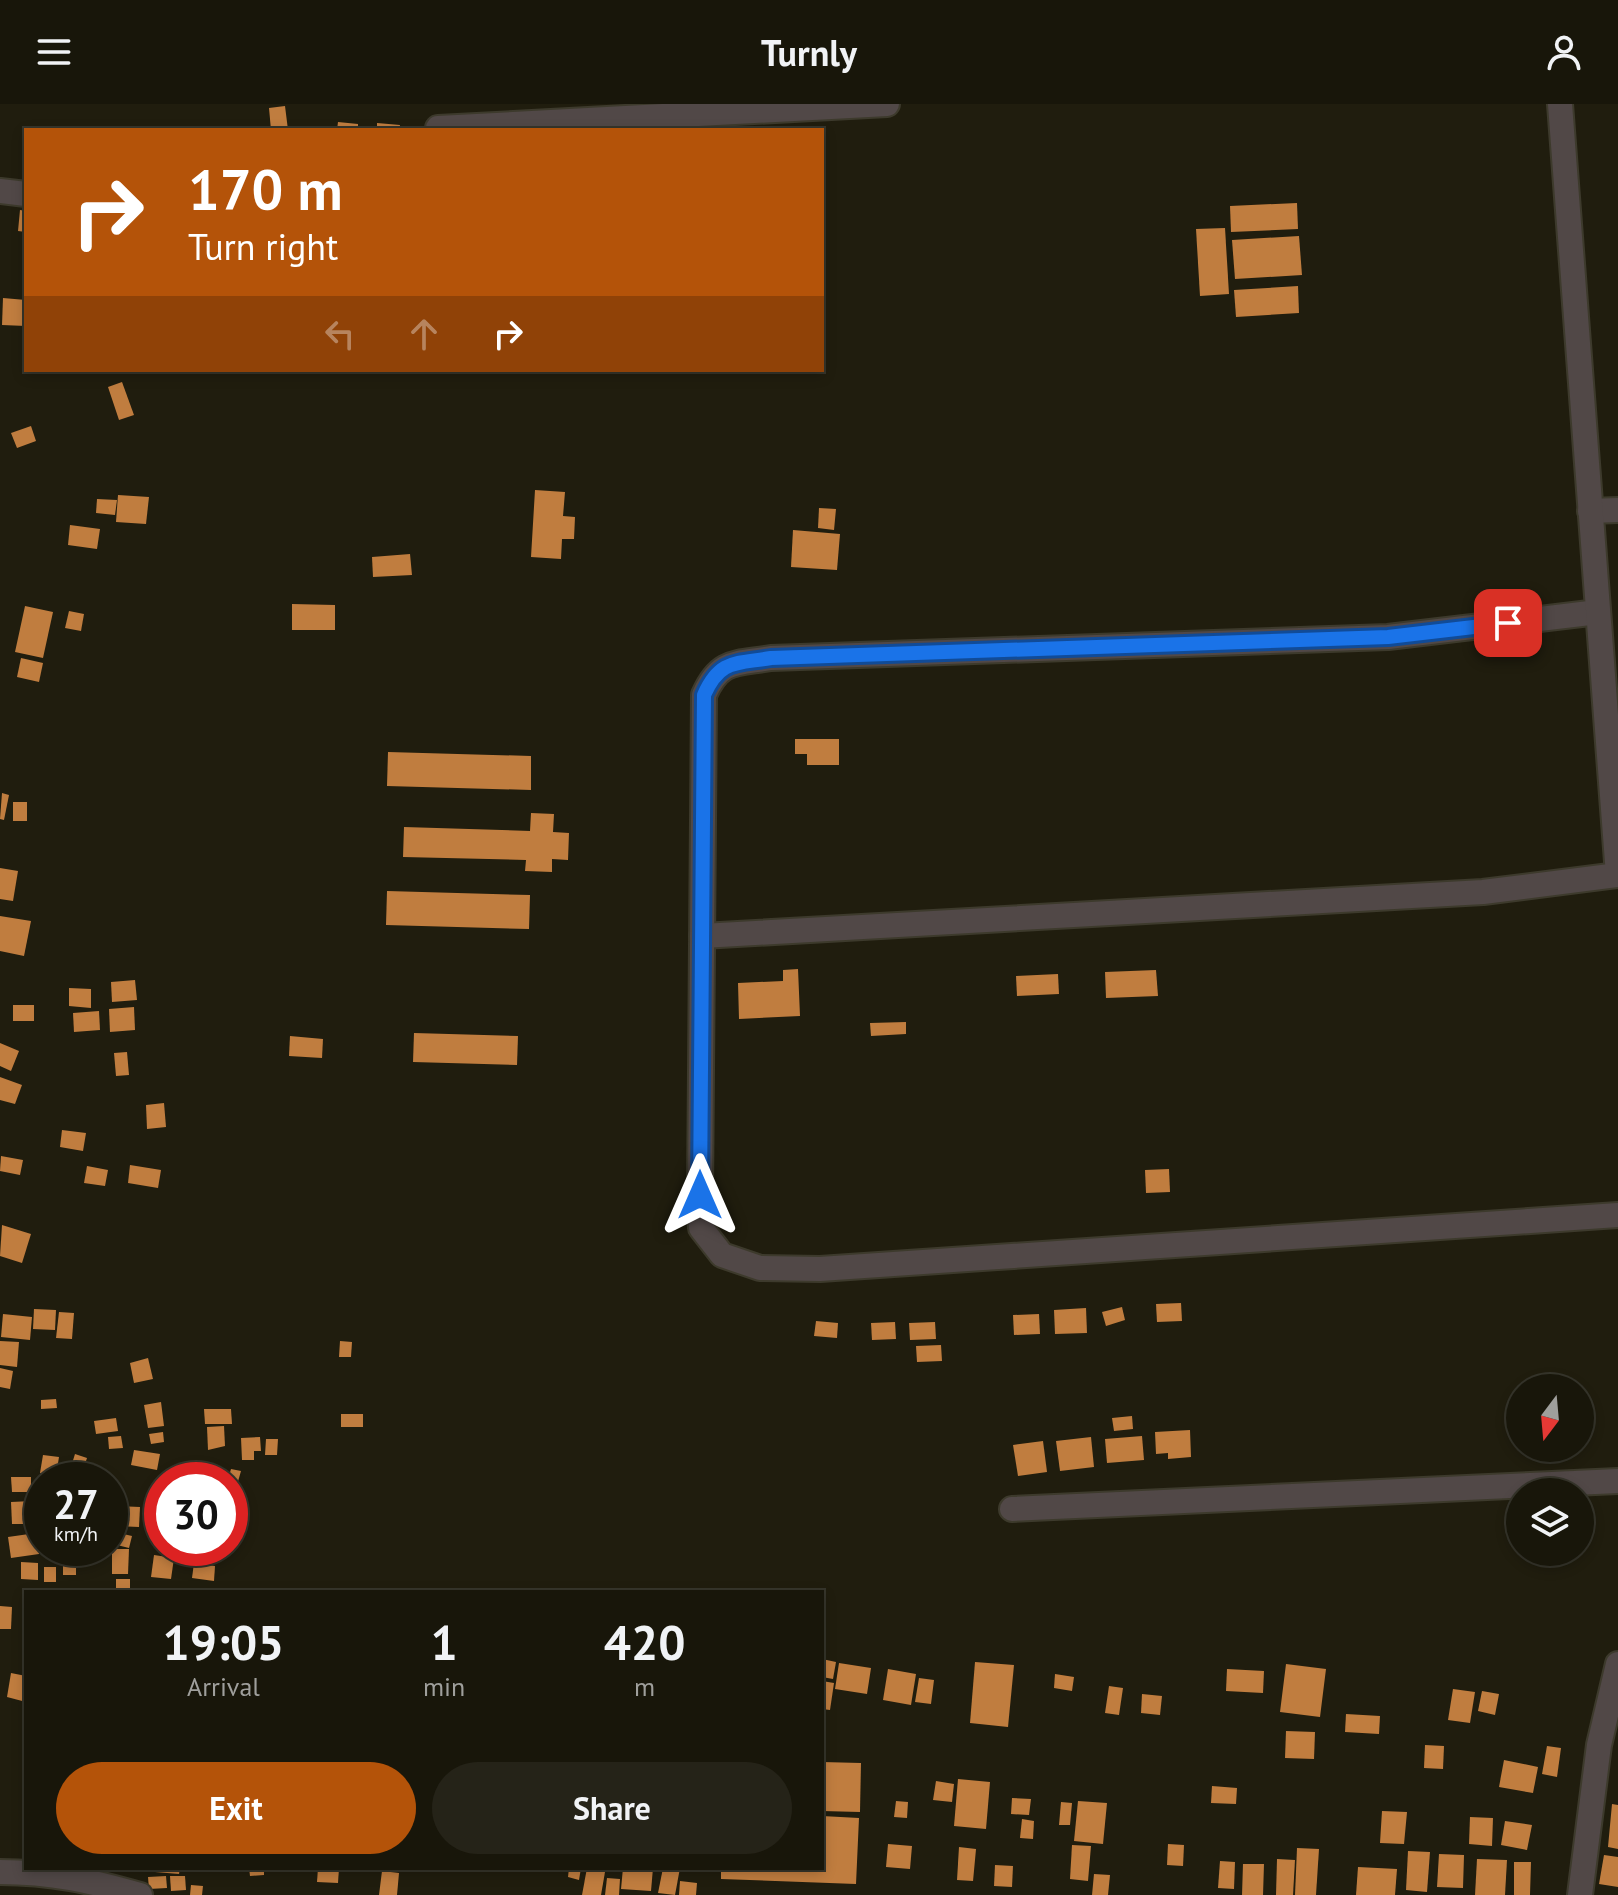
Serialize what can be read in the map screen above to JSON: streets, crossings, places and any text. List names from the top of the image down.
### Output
{
  "north": "bottom",
  "page": {
    "header": "Turnly",
    "turn": ["170 m", "Turn right"],
    "speed": "27 km/h",
    "limit": "30",
    "eta": [
      "19:05",
      "Arrival",
      "1",
      "min",
      "420",
      "m"
    ],
    "buttons": ["Exit", "Share"]
  }
}
